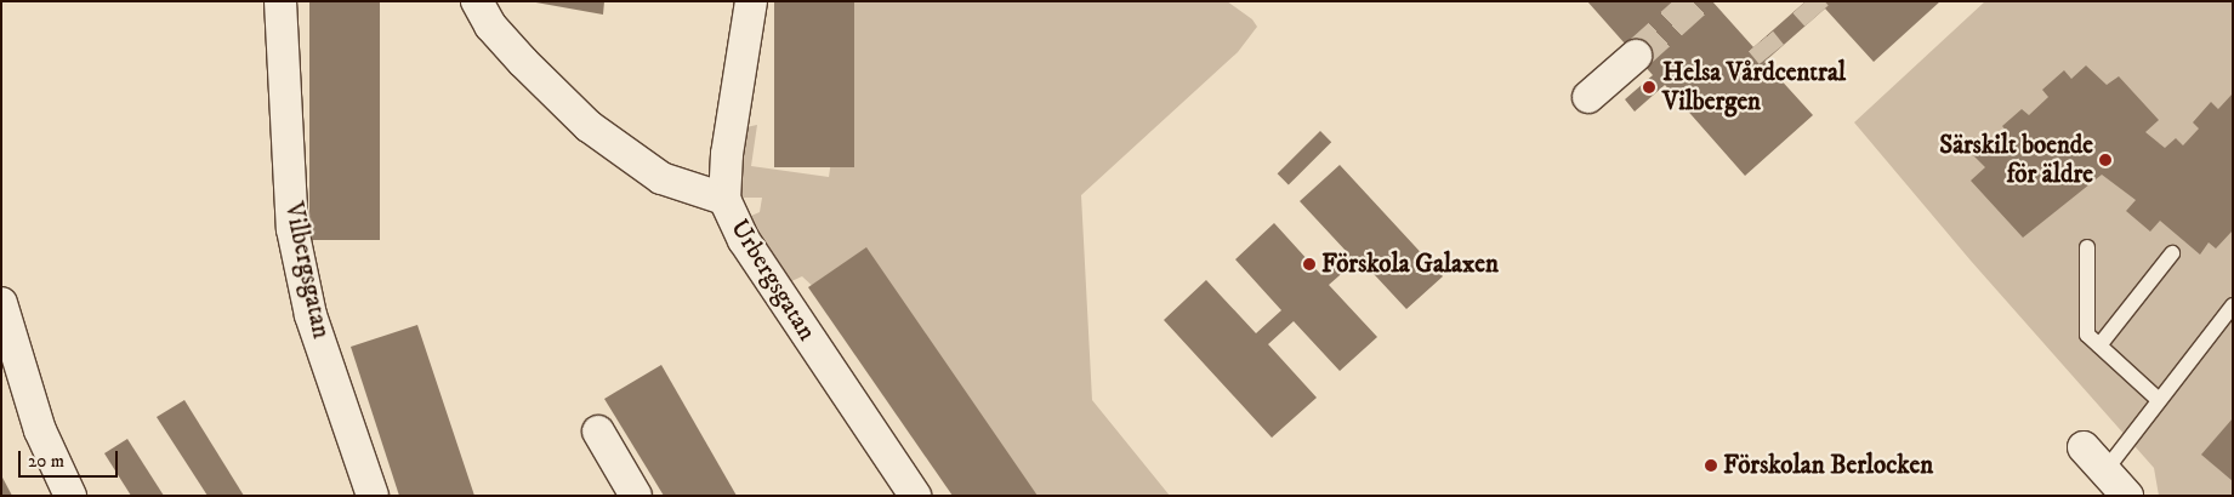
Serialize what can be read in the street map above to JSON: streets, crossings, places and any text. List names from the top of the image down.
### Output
{
  "streets": {
    "street": ["Vilbergsgatan", "Urbergsgatan"]
  },
  "places": [
    "Helsa Vårdcentral Vilbergen",
    "Särskilt boende för äldre",
    "Förskola Galaxen",
    "Förskolan Berlocken"
  ],
  "scale_bar": "20 m"
}
